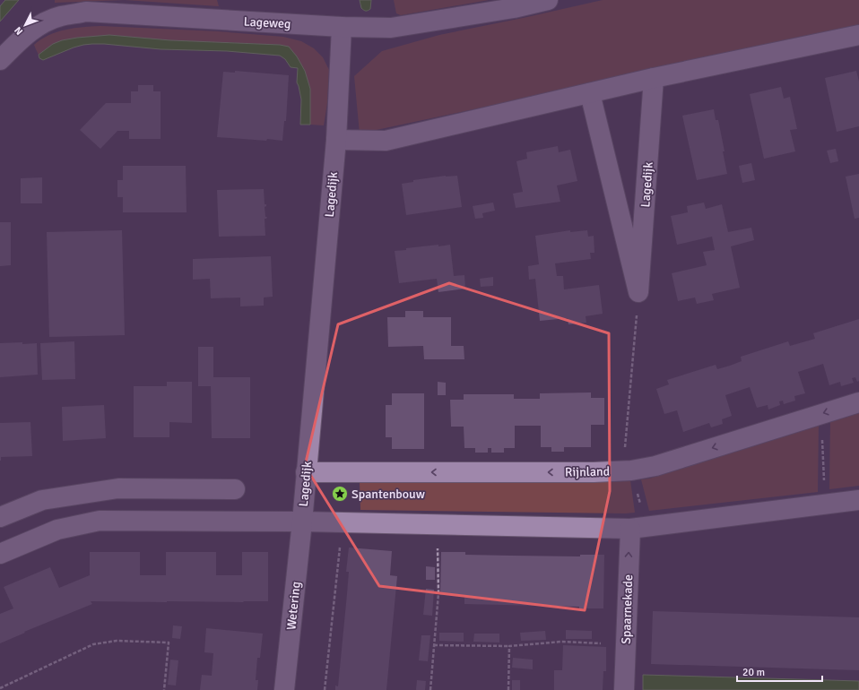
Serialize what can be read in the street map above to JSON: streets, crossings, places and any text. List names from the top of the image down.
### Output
{
  "streets": {
    "street": [
      "Lageweg",
      "Lagedijk",
      "Rijnland",
      "Wetering",
      "Spaarnekade"
    ]
  },
  "crossings": [
    ["Lageweg", "Lagedijk"],
    ["Lagedijk", "Rijnland"],
    ["Lagedijk", "Wetering"]
  ],
  "one_way": ["Spaarnekade"],
  "places": {
    "place": ["Spantenbouw"]
  },
  "scale_bar": "20 m",
  "north": "bottom left"
}
